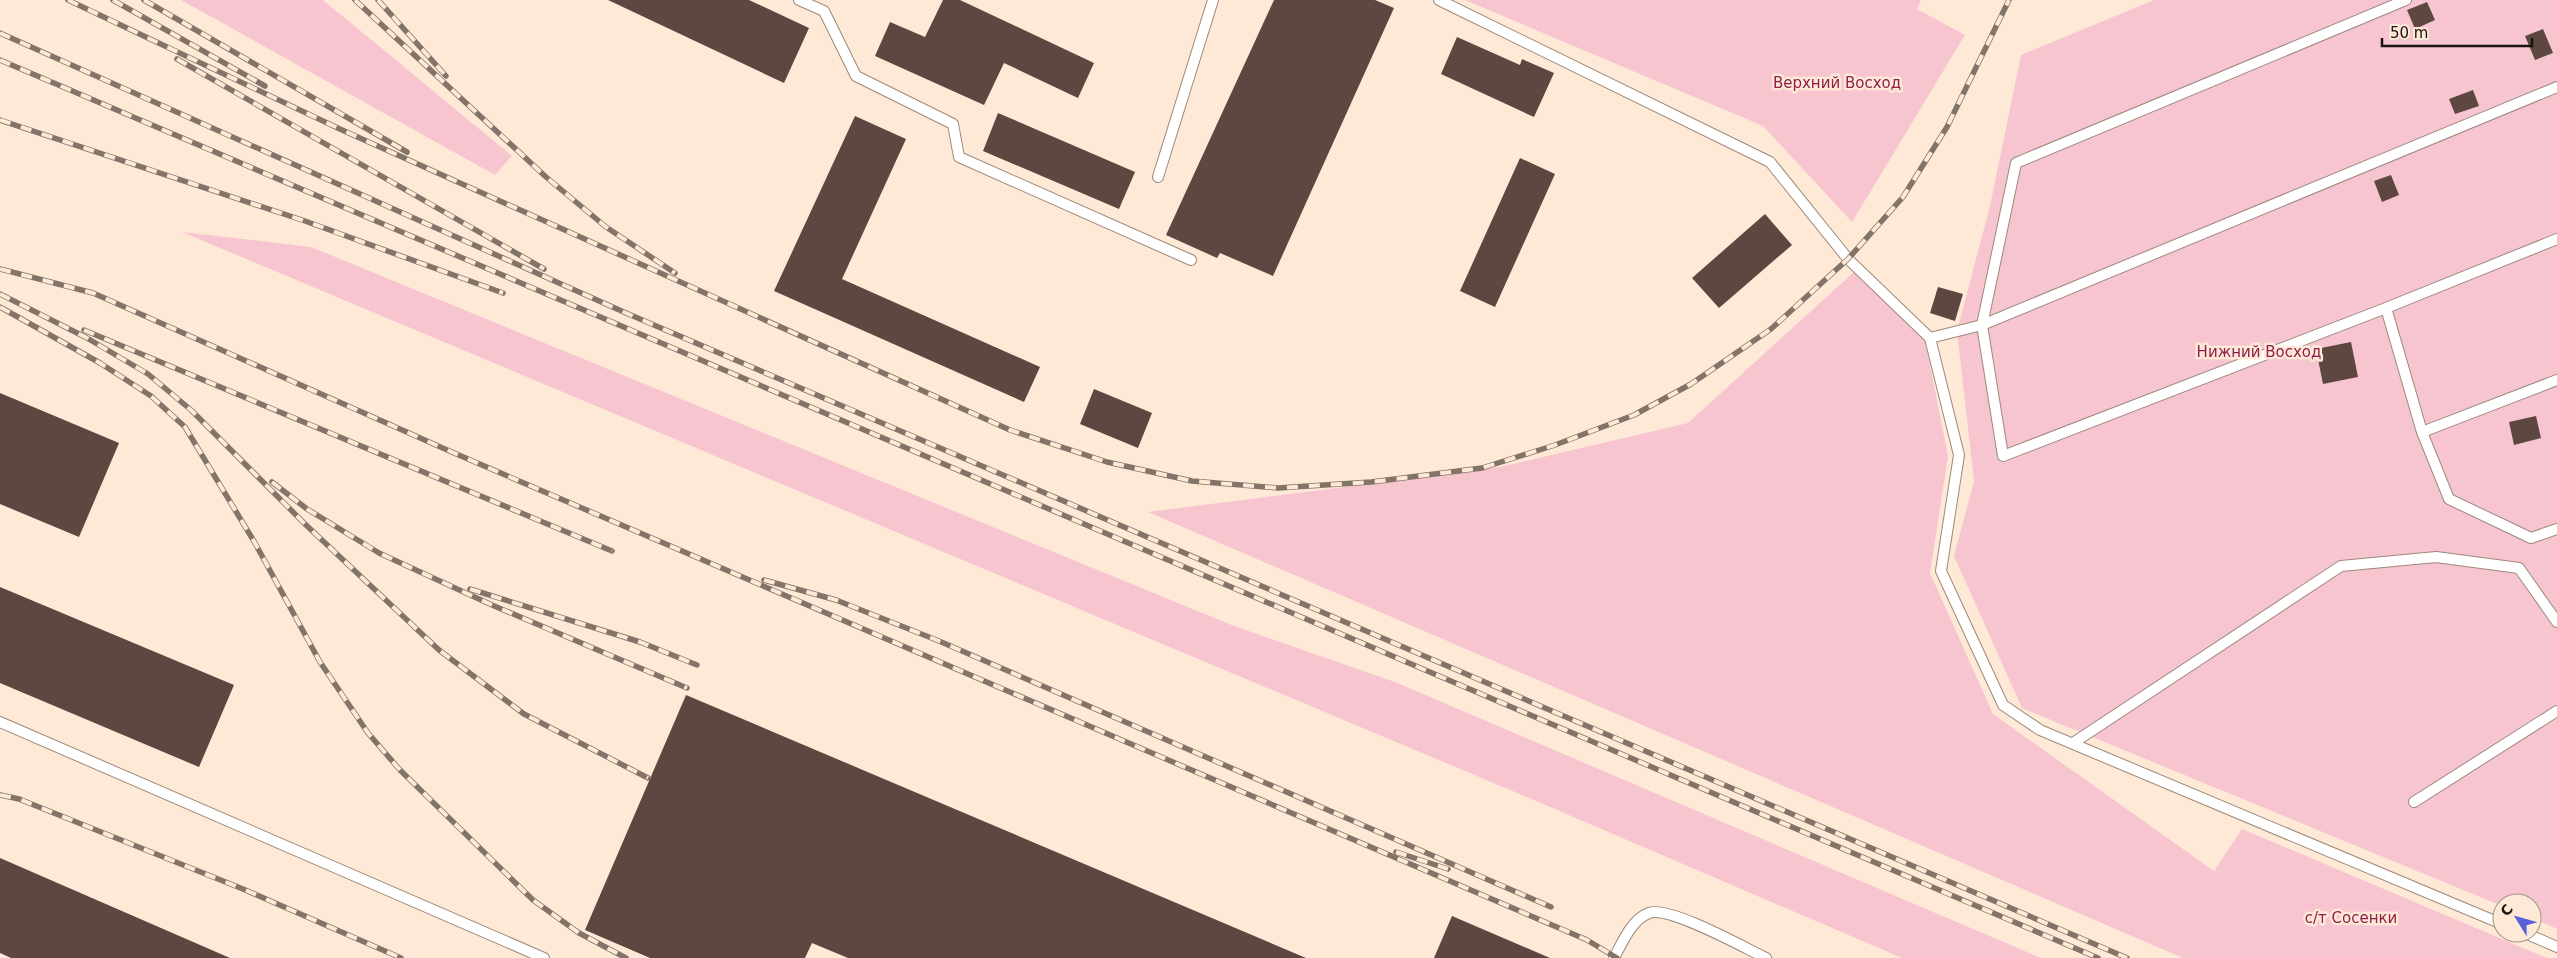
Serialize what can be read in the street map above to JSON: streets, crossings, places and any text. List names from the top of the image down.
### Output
{
  "parks": ["Верхний Восход", "Нижний Восход", "с/т Сосенки"],
  "scale_bar": "50 m",
  "north": "top left"
}
